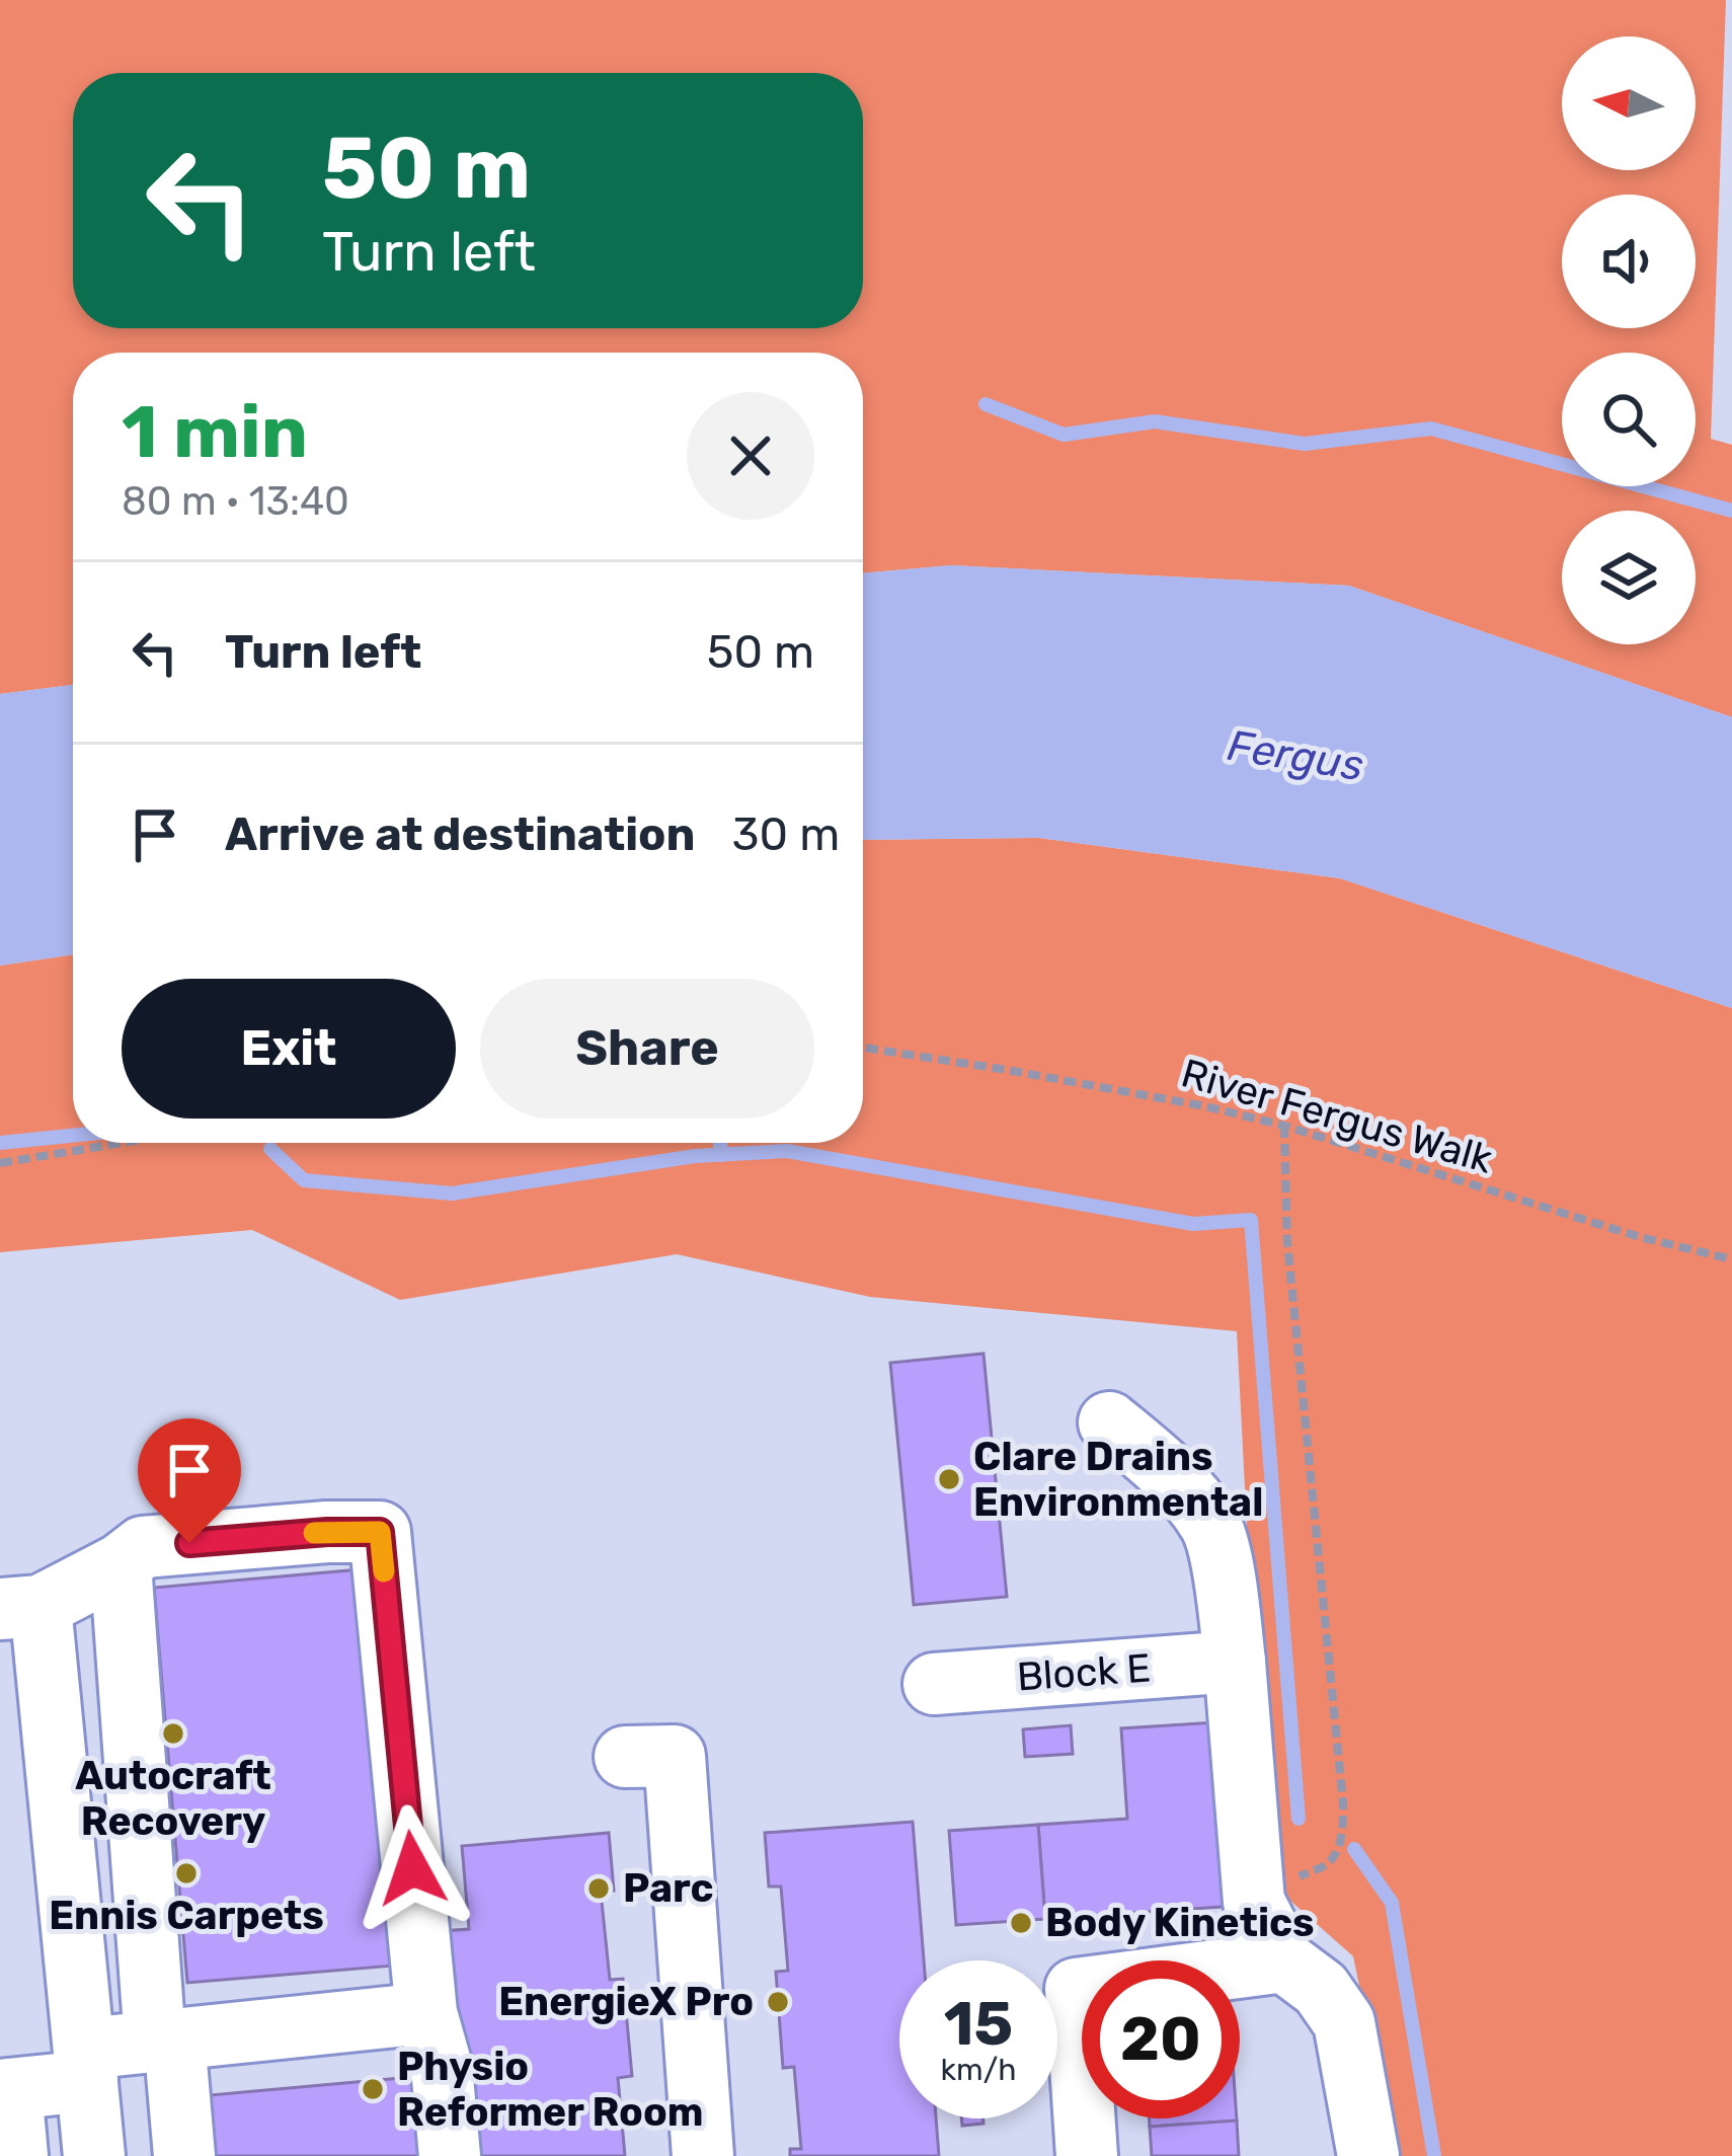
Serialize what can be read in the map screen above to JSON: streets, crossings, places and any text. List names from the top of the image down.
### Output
{
  "streets": {
    "street": ["Block E"],
    "path": ["River Fergus Walk"]
  },
  "water": ["Fergus"],
  "places": [
    "Clare Drains Environmental",
    "Autocraft Recovery",
    "Ennis Carpets",
    "Parc",
    "Body Kinetics",
    "EnergieX Pro",
    "Physio Reformer Room"
  ],
  "north": "left",
  "page": {
    "turn": ["50 m", "Turn left"],
    "heading": ["1 min", "80 m · 13:40"],
    "list": [
      {
        "name": "Turn left",
        "value": "50 m"
      },
      {
        "name": "Arrive at destination",
        "value": "30 m"
      }
    ],
    "buttons": ["Exit", "Share"],
    "speed": "15 km/h",
    "limit": "20"
  }
}
